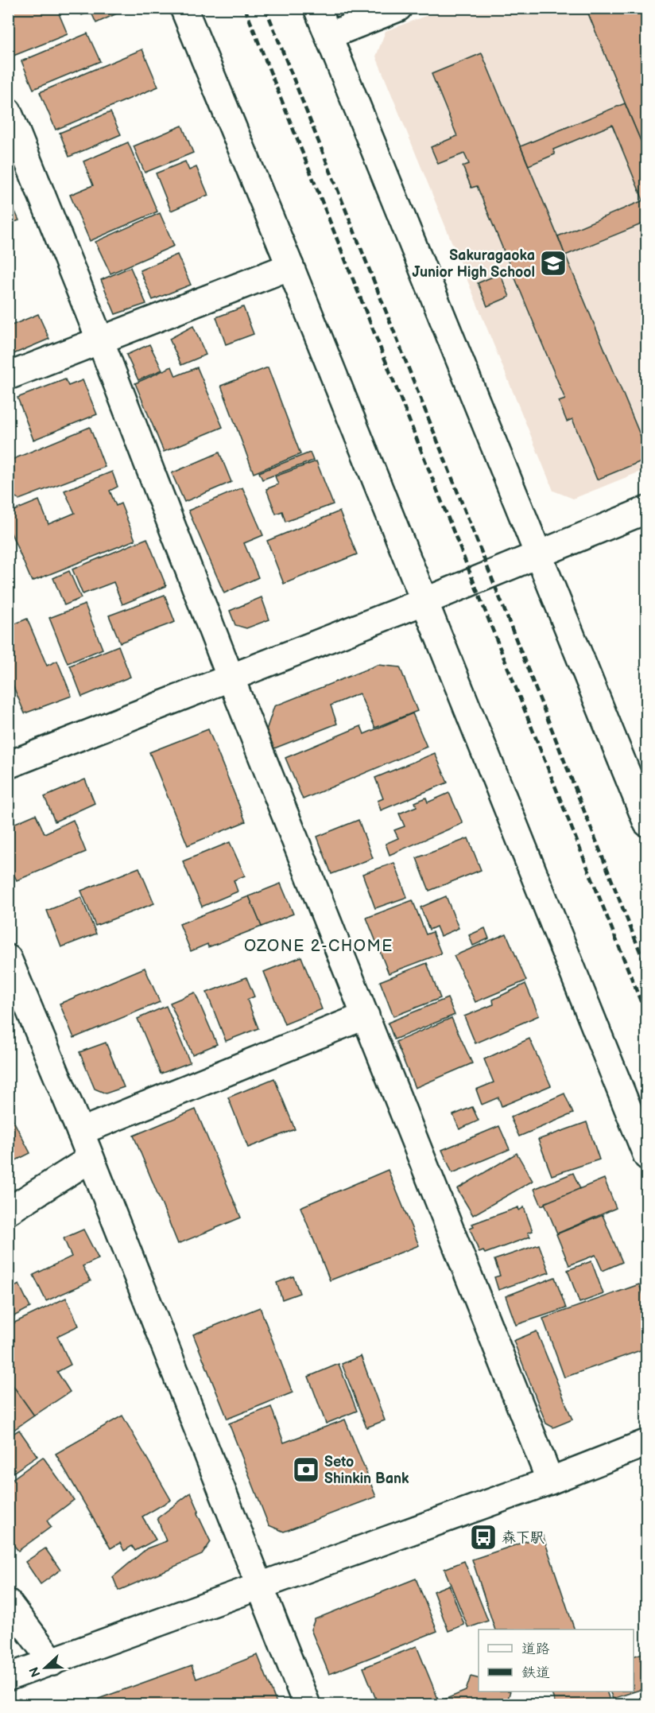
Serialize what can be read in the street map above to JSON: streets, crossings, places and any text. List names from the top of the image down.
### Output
{
  "districts": ["OZONE 2-CHOME"],
  "places": {
    "school or university": ["Sakuragaoka Junior High School"],
    "bank": ["Seto Shinkin Bank"],
    "bus stop": ["森下駅"]
  },
  "legend": ["道路", "鉄道"],
  "north": "left"
}
